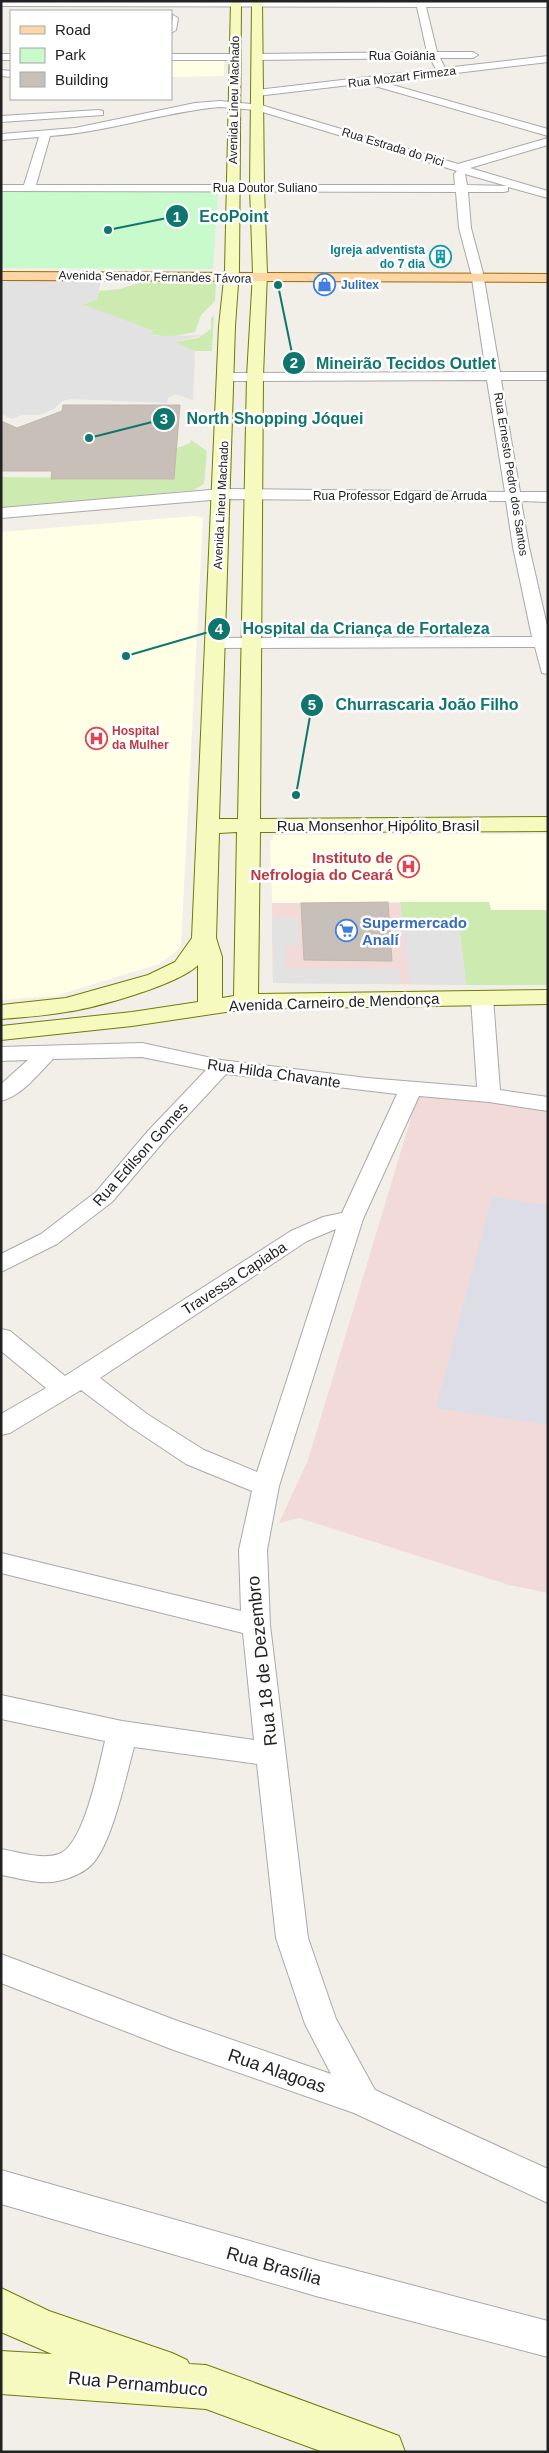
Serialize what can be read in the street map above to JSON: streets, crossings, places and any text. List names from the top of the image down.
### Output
{
  "streets": {
    "main road": ["Avenida Senador Fernandes Távora"],
    "street": [
      "Rua Goiânia",
      "Rua Mozart Firmeza",
      "Avenida Lineu Machado",
      "Rua Estrada do Pici",
      "Rua Doutor Suliano",
      "Rua Ernesto Pedro dos Santos",
      "Rua Professor Edgard de Arruda",
      "Rua Monsenhor Hipólito Brasil",
      "Avenida Carneiro de Mendonça",
      "Rua Hilda Chavante",
      "Rua Edilson Gomes",
      "Travessa Capiaba",
      "Rua 18 de Dezembro",
      "Rua Alagoas",
      "Rua Brasília",
      "Rua Pernambuco"
    ]
  },
  "crossings": [
    ["Rua Goiânia", "Avenida Lineu Machado"],
    ["Rua Mozart Firmeza", "Avenida Lineu Machado"],
    ["Avenida Lineu Machado", "Rua Estrada do Pici"],
    ["Avenida Lineu Machado", "Rua Doutor Suliano"],
    ["Avenida Lineu Machado", "Avenida Senador Fernandes Távora"],
    ["Avenida Lineu Machado", "Rua Professor Edgard de Arruda"],
    ["Avenida Lineu Machado", "Rua Monsenhor Hipólito Brasil"],
    ["Avenida Lineu Machado", "Avenida Carneiro de Mendonça"],
    ["Rua Estrada do Pici", "Rua Doutor Suliano"],
    ["Rua Estrada do Pici", "Rua Ernesto Pedro dos Santos"],
    ["Rua Doutor Suliano", "Rua Ernesto Pedro dos Santos"],
    ["Avenida Senador Fernandes Távora", "Rua Ernesto Pedro dos Santos"],
    ["Rua Ernesto Pedro dos Santos", "Rua Professor Edgard de Arruda"],
    ["Rua Hilda Chavante", "Rua Edilson Gomes"],
    ["Travessa Capiaba", "Rua 18 de Dezembro"],
    ["Rua 18 de Dezembro", "Rua Alagoas"]
  ],
  "places": {
    "other": [
      "EcoPoint",
      "Mineirão Tecidos Outlet",
      "North Shopping Jóquei",
      "Hospital da Criança de Fortaleza",
      "Churrascaria João Filho"
    ],
    "building": ["Igreja adventista do 7 dia"],
    "shop": ["Julitex"],
    "hospital": ["Hospital da Mulher", "Instituto de Nefrologia do Ceará"],
    "supermarket": ["Supermercado Analí"]
  },
  "legend": ["Road", "Park", "Building"]
}
